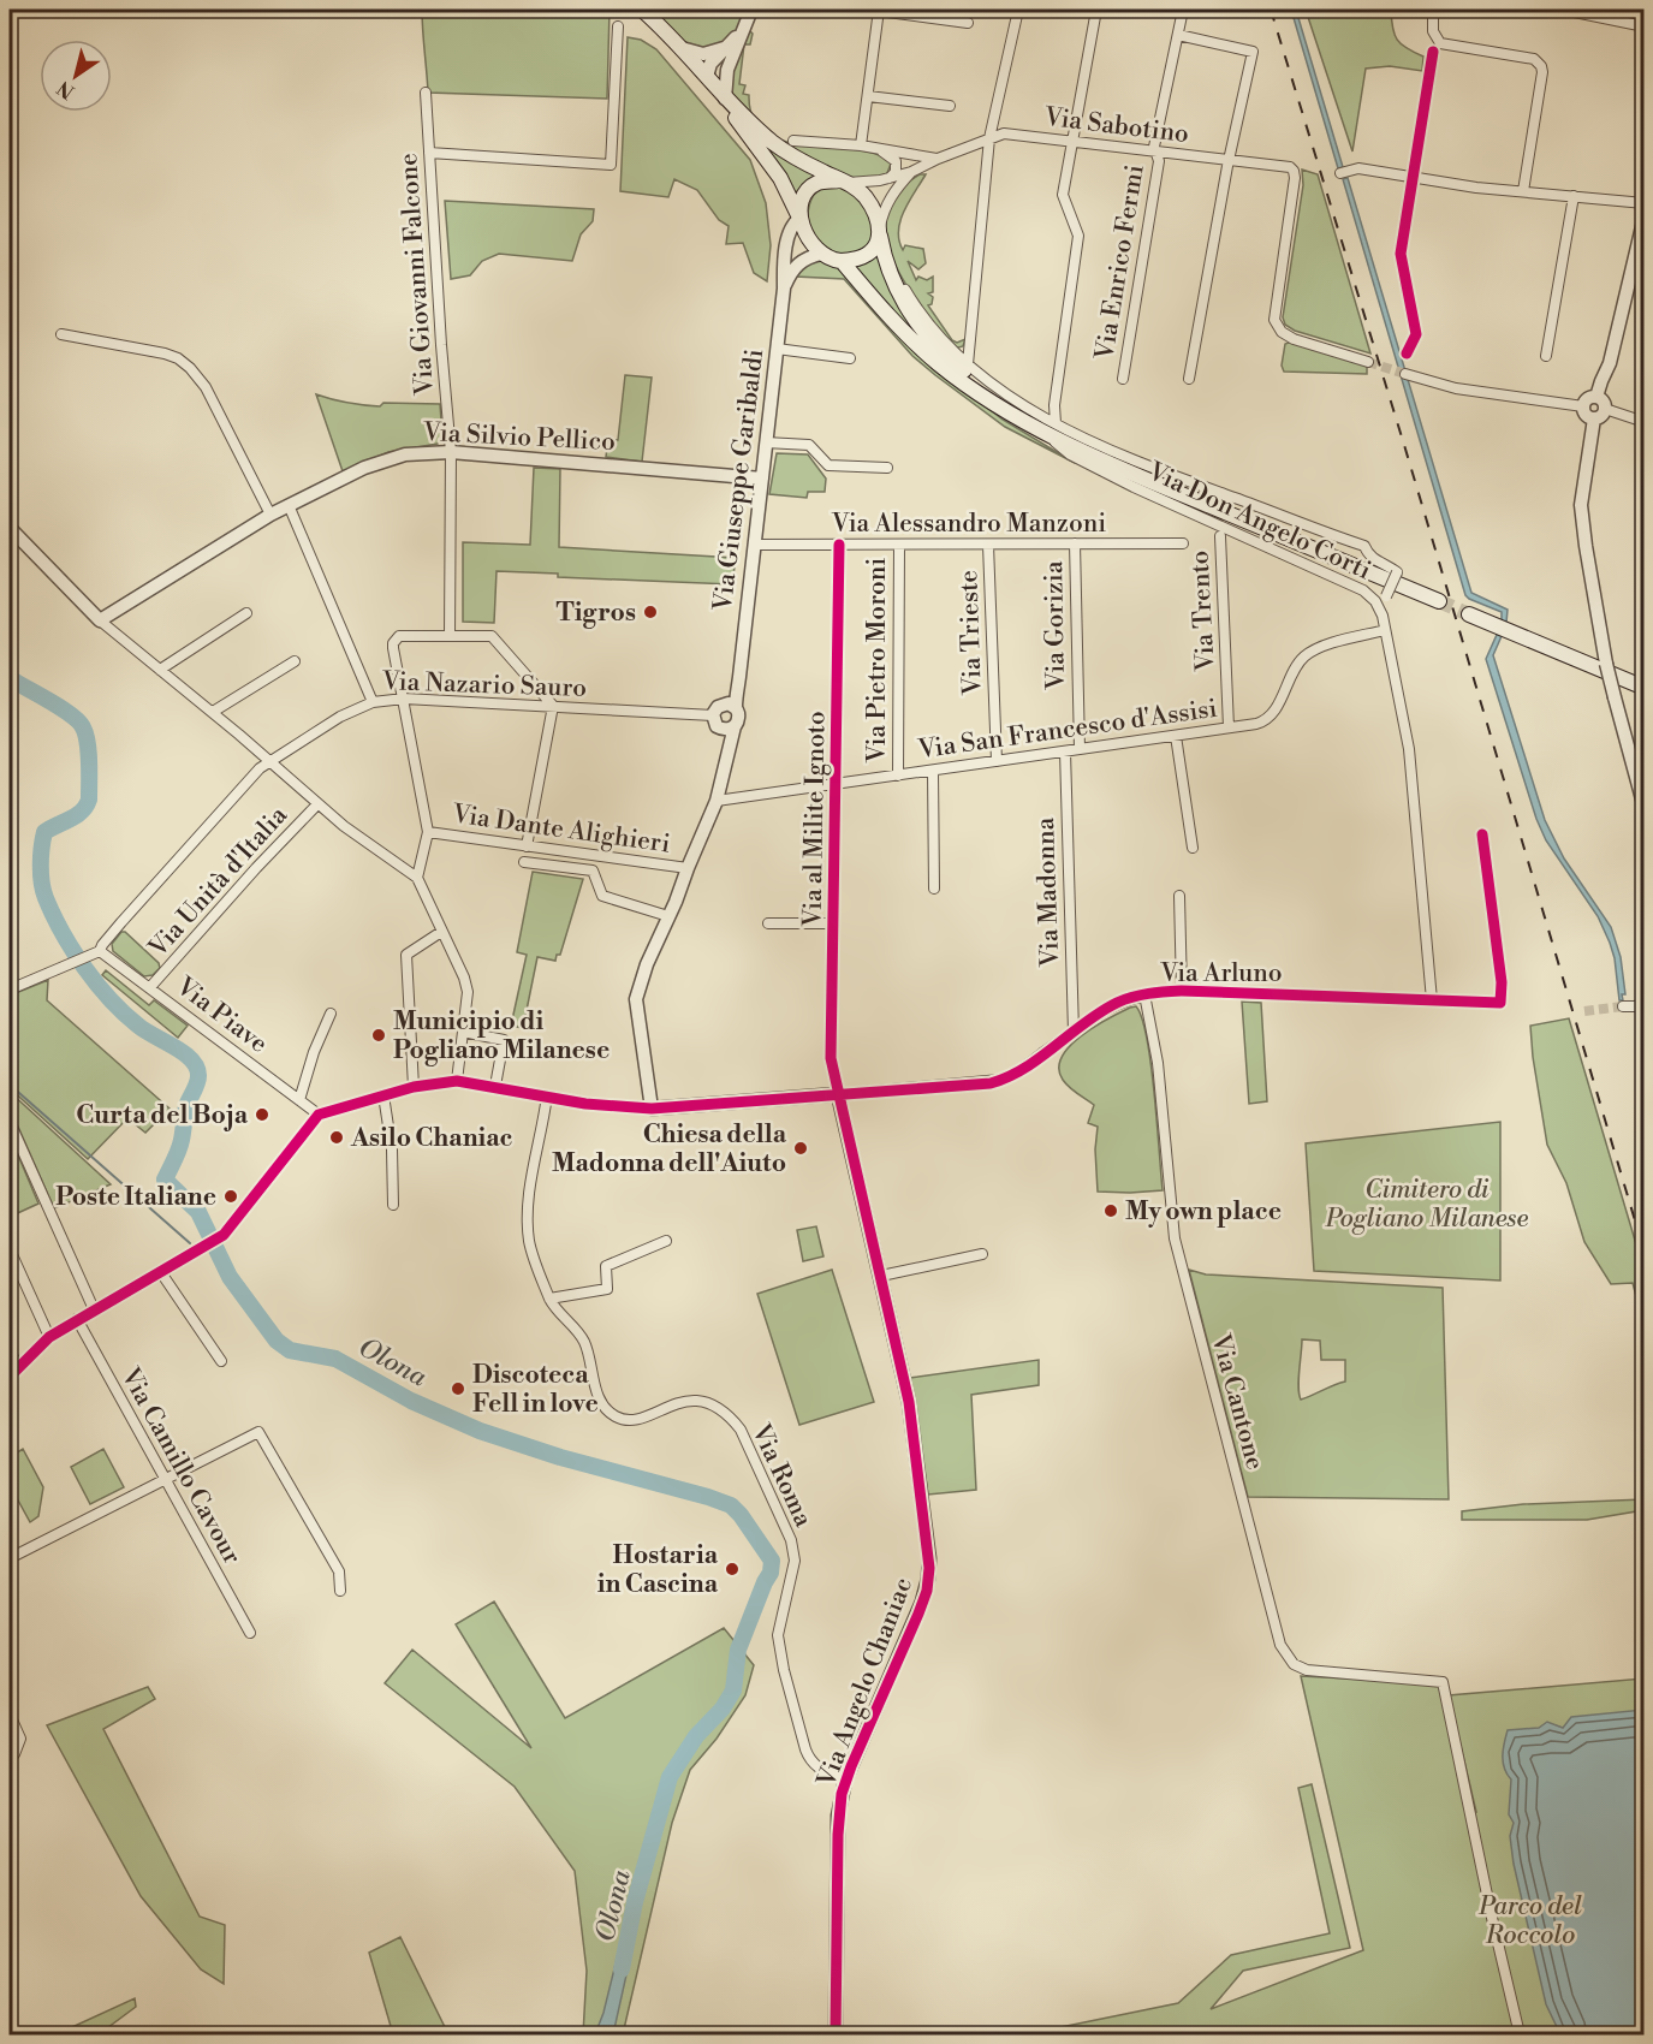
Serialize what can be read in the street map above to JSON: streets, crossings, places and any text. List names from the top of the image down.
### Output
{
  "streets": {
    "street": [
      "Via Sabotino",
      "Via Enrico Fermi",
      "Via Giovanni Falcone",
      "Via Silvio Pellico",
      "Via Giuseppe Garibaldi",
      "Via Don Angelo Corti",
      "Via Alessandro Manzoni",
      "Via Trento",
      "Via Gorizia",
      "Via Trieste",
      "Via Pietro Moroni",
      "Via Nazario Sauro",
      "Via San Francesco d'Assisi",
      "Via al Milite Ignoto",
      "Via Dante Alighieri",
      "Via Unità d'Italia",
      "Via Madonna",
      "Via Arluno",
      "Via Piave",
      "Via Cantone",
      "Via Camillo Cavour",
      "Via Roma",
      "Via Angelo Chaniac"
    ]
  },
  "crossings": [
    ["Via Sabotino", "Via Enrico Fermi"],
    ["Via Sabotino", "Via Giuseppe Garibaldi"],
    ["Via Giovanni Falcone", "Via Silvio Pellico"],
    ["Via Silvio Pellico", "Via Giuseppe Garibaldi"],
    ["Via Giuseppe Garibaldi", "Via Alessandro Manzoni"],
    ["Via Giuseppe Garibaldi", "Via Nazario Sauro"],
    ["Via Giuseppe Garibaldi", "Via San Francesco d'Assisi"],
    ["Via Giuseppe Garibaldi", "Via Dante Alighieri"],
    ["Via Don Angelo Corti", "Via San Francesco d'Assisi"],
    ["Via Don Angelo Corti", "Via Arluno"],
    ["Via Alessandro Manzoni", "Via Gorizia"],
    ["Via Alessandro Manzoni", "Via Trieste"],
    ["Via Alessandro Manzoni", "Via Pietro Moroni"],
    ["Via Alessandro Manzoni", "Via al Milite Ignoto"],
    ["Via Trento", "Via San Francesco d'Assisi"],
    ["Via Gorizia", "Via San Francesco d'Assisi"],
    ["Via Trieste", "Via San Francesco d'Assisi"],
    ["Via Pietro Moroni", "Via San Francesco d'Assisi"],
    ["Via Nazario Sauro", "Via Piave"],
    ["Via San Francesco d'Assisi", "Via al Milite Ignoto"],
    ["Via San Francesco d'Assisi", "Via Madonna"],
    ["Via al Milite Ignoto", "Via Arluno"],
    ["Via al Milite Ignoto", "Via Angelo Chaniac"],
    ["Via Unità d'Italia", "Via Piave"],
    ["Via Madonna", "Via Arluno"],
    ["Via Arluno", "Via Cantone"],
    ["Via Arluno", "Via Angelo Chaniac"],
    ["Via Roma", "Via Angelo Chaniac"]
  ],
  "water": ["Olona"],
  "parks": ["Cimitero di Pogliano Milanese", "Parco del Roccolo"],
  "places": [
    "Tigros",
    "Municipio di Pogliano Milanese",
    "Curta del Boja",
    "Asilo Chaniac",
    "Chiesa della Madonna dell'Aiuto",
    "Poste Italiane",
    "My own place",
    "Discoteca Fell in love",
    "Hostaria in Cascina"
  ],
  "north": "bottom left"
}
